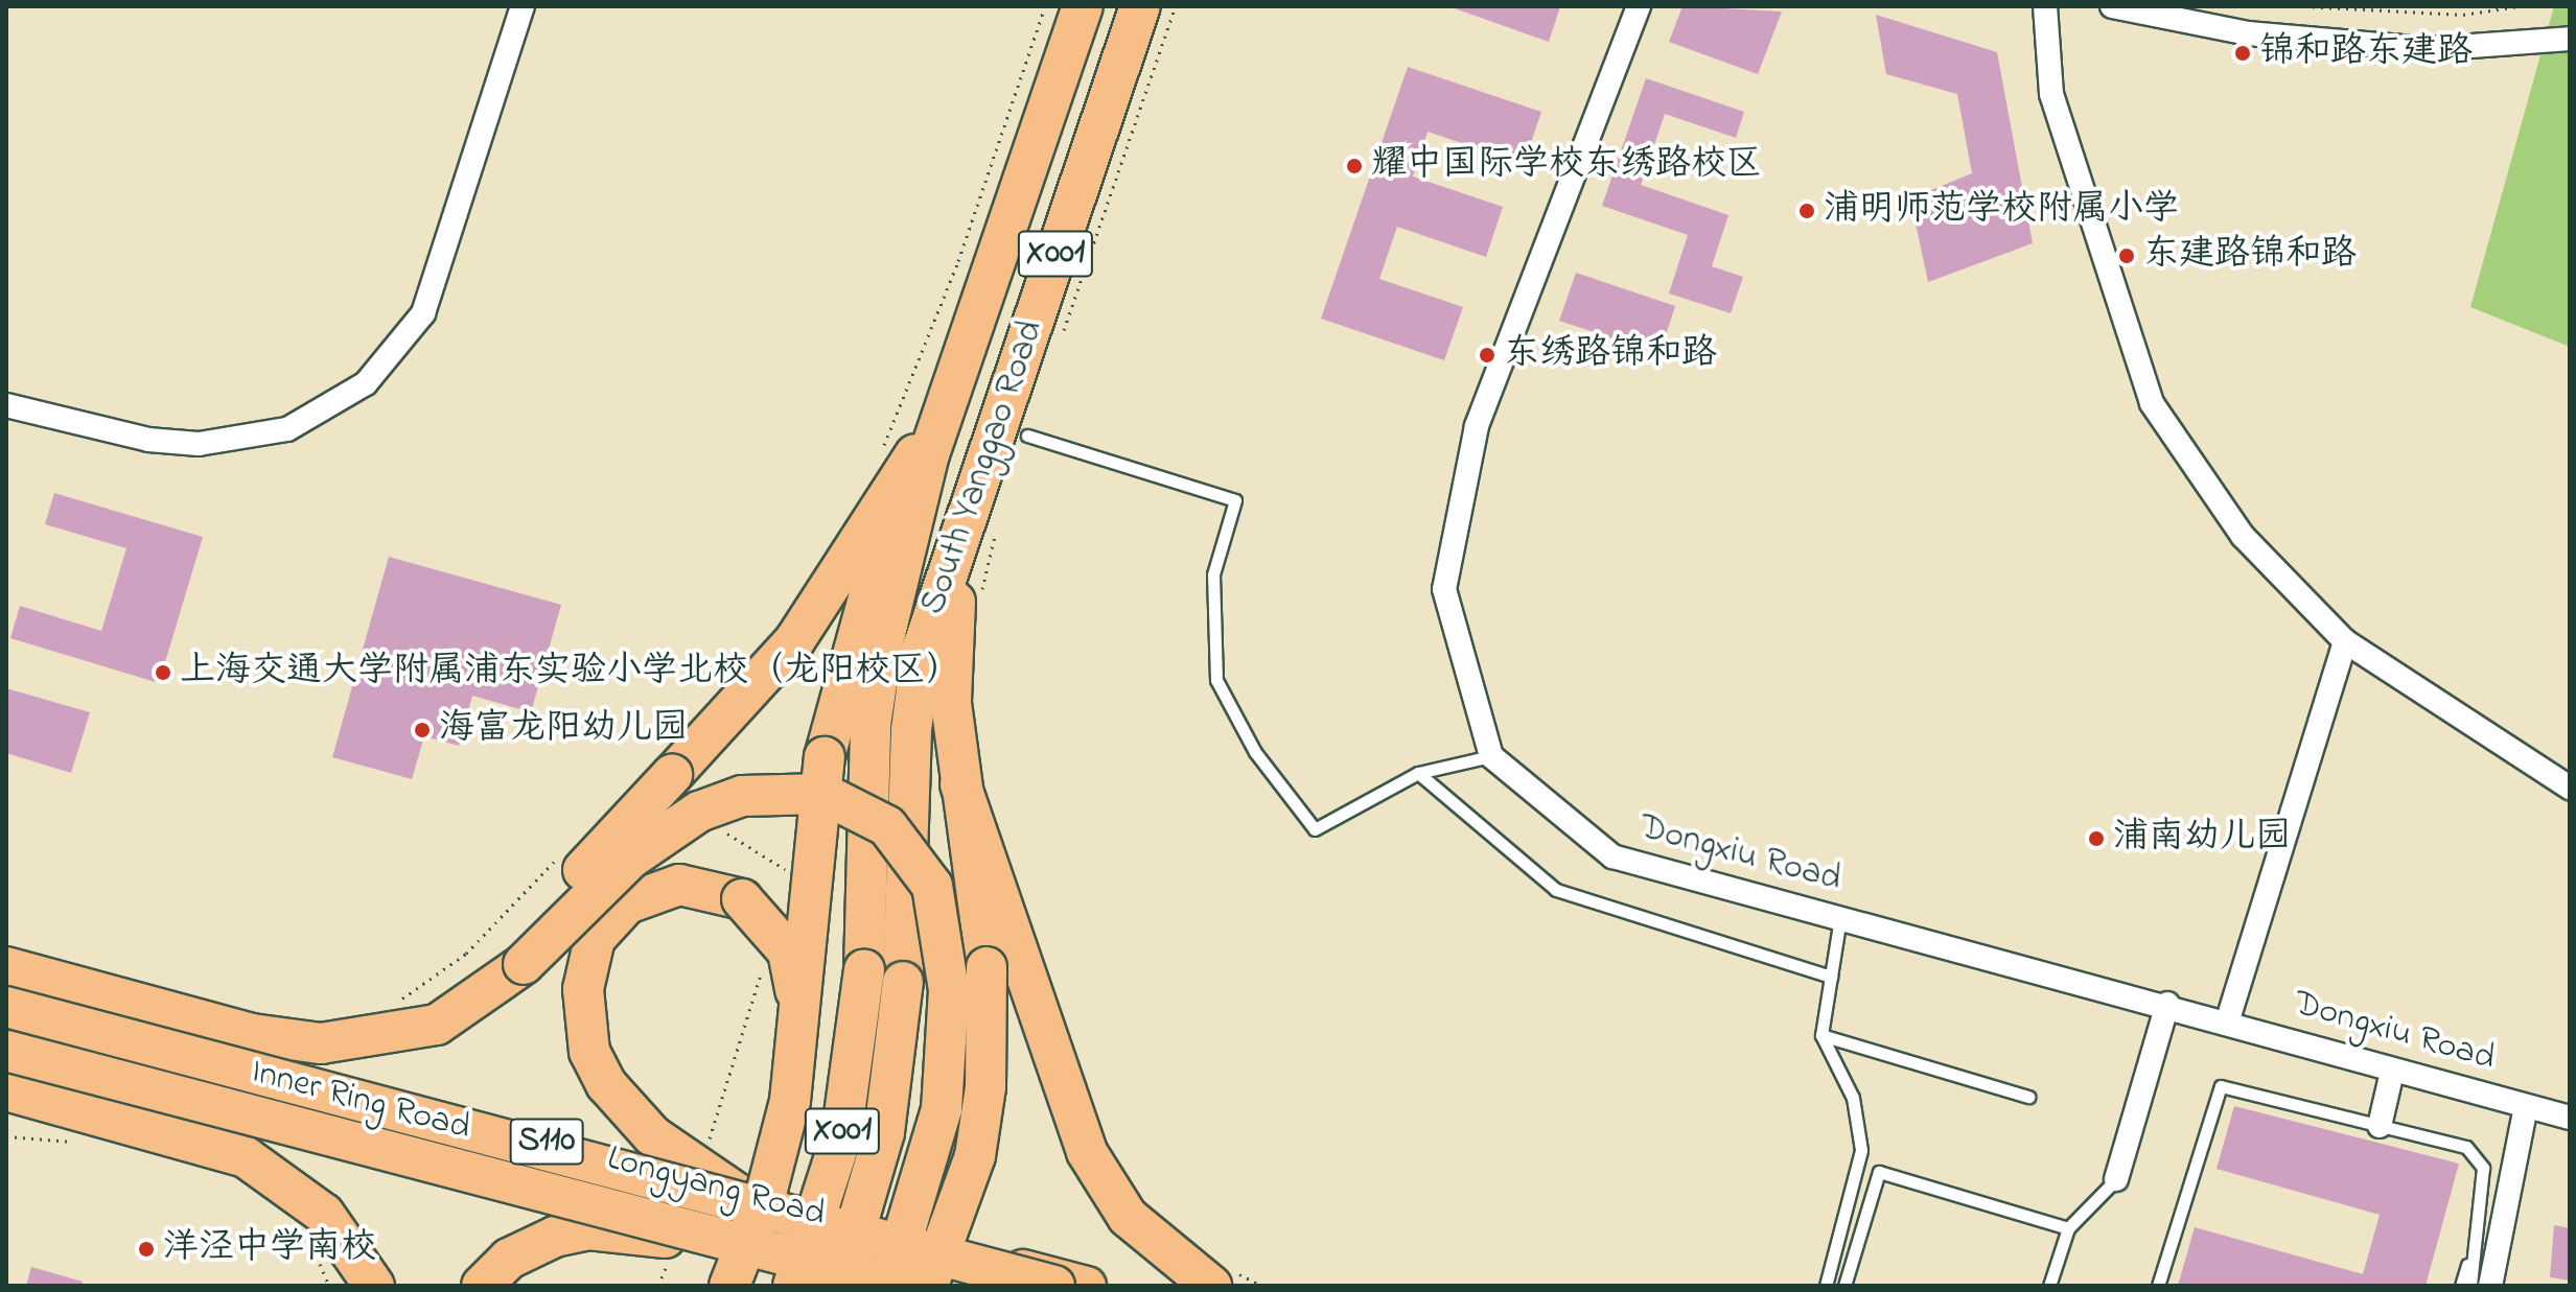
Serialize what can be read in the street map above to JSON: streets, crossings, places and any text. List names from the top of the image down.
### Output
{
  "streets": {
    "highway": [
      "X001",
      "South Yanggao Road",
      "Inner Ring Road",
      "S110"
    ],
    "main road": ["Longyang Road"],
    "street": ["Dongxiu Road"]
  },
  "crossings": [
    ["S110", "Longyang Road"]
  ],
  "places": [
    "锦和路东建路",
    "耀中国际学校东绣路校区",
    "浦明师范学校附属小学",
    "东建路锦和路",
    "东绣路锦和路",
    "上海交通大学附属浦东实验小学北校（龙阳校区）",
    "海富龙阳幼儿园",
    "浦南幼儿园",
    "洋泾中学南校"
  ]
}
